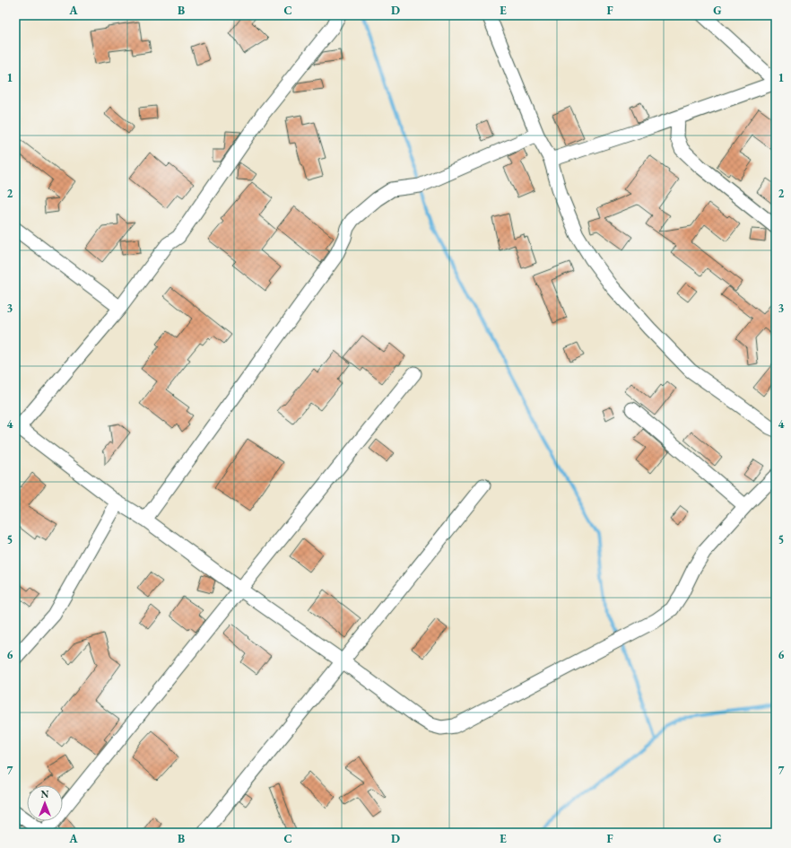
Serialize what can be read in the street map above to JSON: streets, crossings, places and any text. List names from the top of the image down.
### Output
{
  "north": "top",
  "grid": {
    "columns": [
      "A",
      "B",
      "C",
      "D",
      "E",
      "F",
      "G"
    ],
    "rows": [
      "1",
      "2",
      "3",
      "4",
      "5",
      "6",
      "7"
    ]
  }
}
